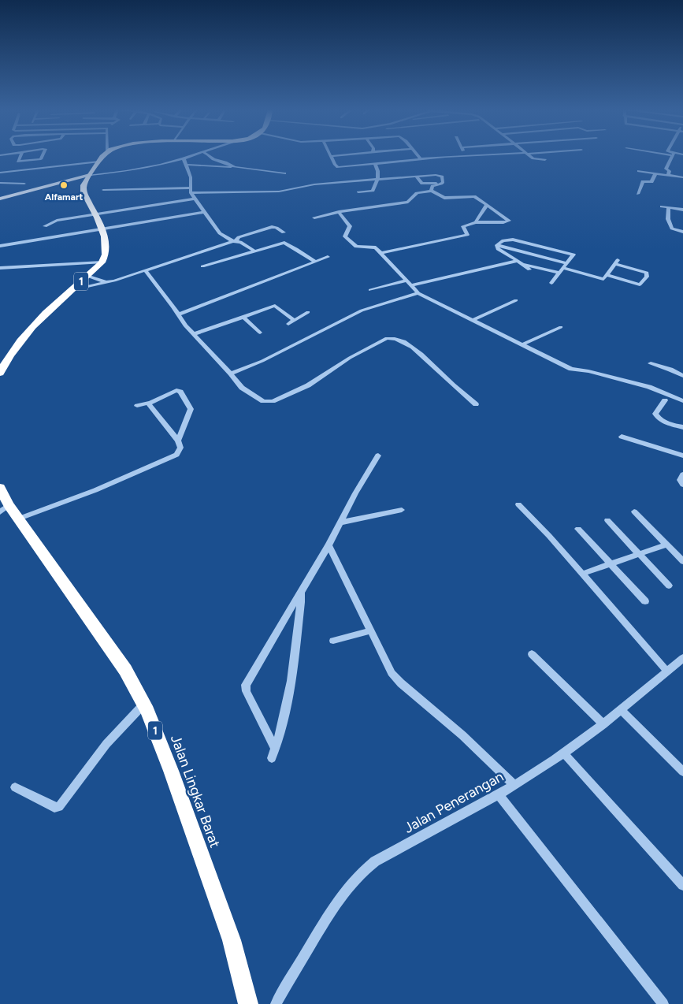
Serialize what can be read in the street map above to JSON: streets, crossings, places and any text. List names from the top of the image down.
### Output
{
  "streets": {
    "highway": ["1", "Jalan Lingkar Barat"],
    "street": ["Jalan Penerangan"]
  },
  "places": ["Alfamart"]
}
